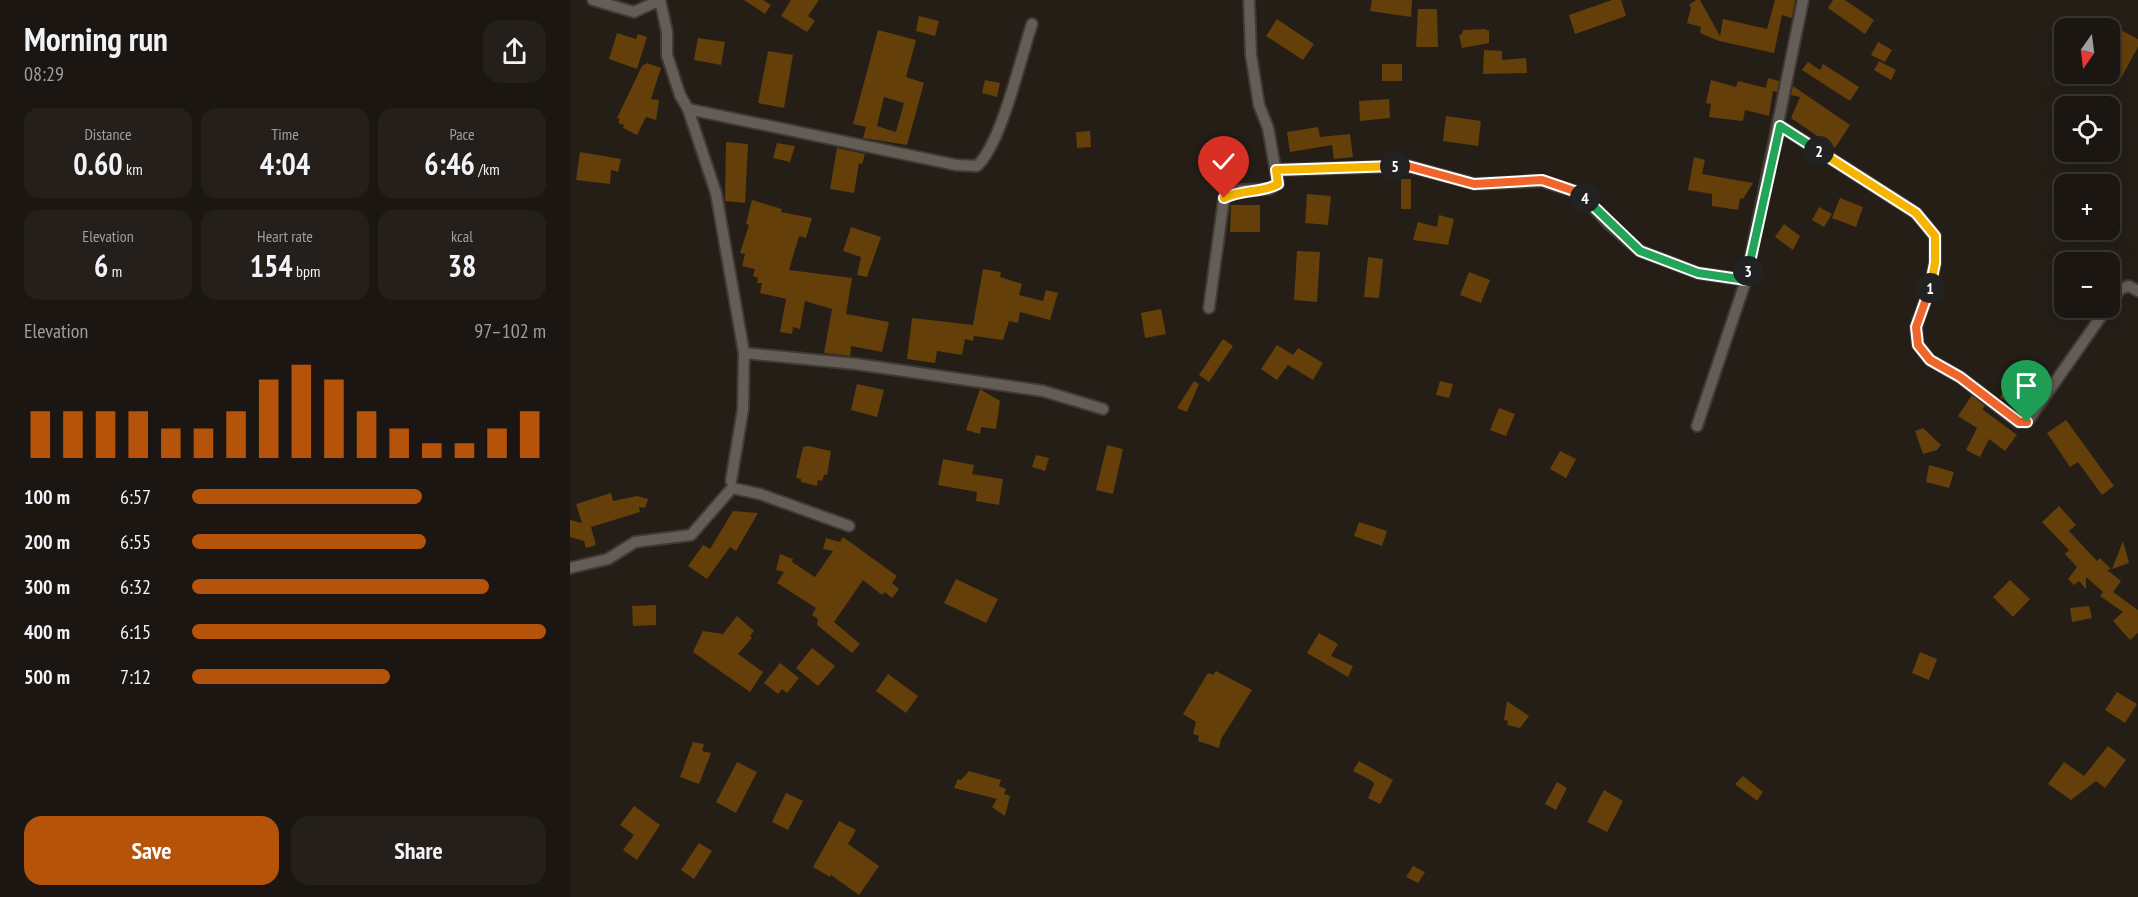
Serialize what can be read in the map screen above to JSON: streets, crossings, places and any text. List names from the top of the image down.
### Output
{
  "north": "bottom",
  "page": {
    "heading": ["Morning run", "08:29"],
    "map_buttons": ["+", "−"],
    "stats": [
      ["Distance", "0.60 km"],
      ["Time", "4:04"],
      ["Pace", "6:46 /km"],
      ["Elevation", "6 m"],
      ["Heart rate", "154 bpm"],
      ["kcal", "38"]
    ],
    "pins": [
      "2",
      "5",
      "4",
      "3",
      "1"
    ],
    "chart": ["Elevation", "97–102 m"],
    "list": [
      {
        "name": "100 m",
        "note": "6:57"
      },
      {
        "name": "200 m",
        "note": "6:55"
      },
      {
        "name": "300 m",
        "note": "6:32"
      },
      {
        "name": "400 m",
        "note": "6:15"
      },
      {
        "name": "500 m",
        "note": "7:12"
      }
    ],
    "buttons": ["Save", "Share"]
  }
}
